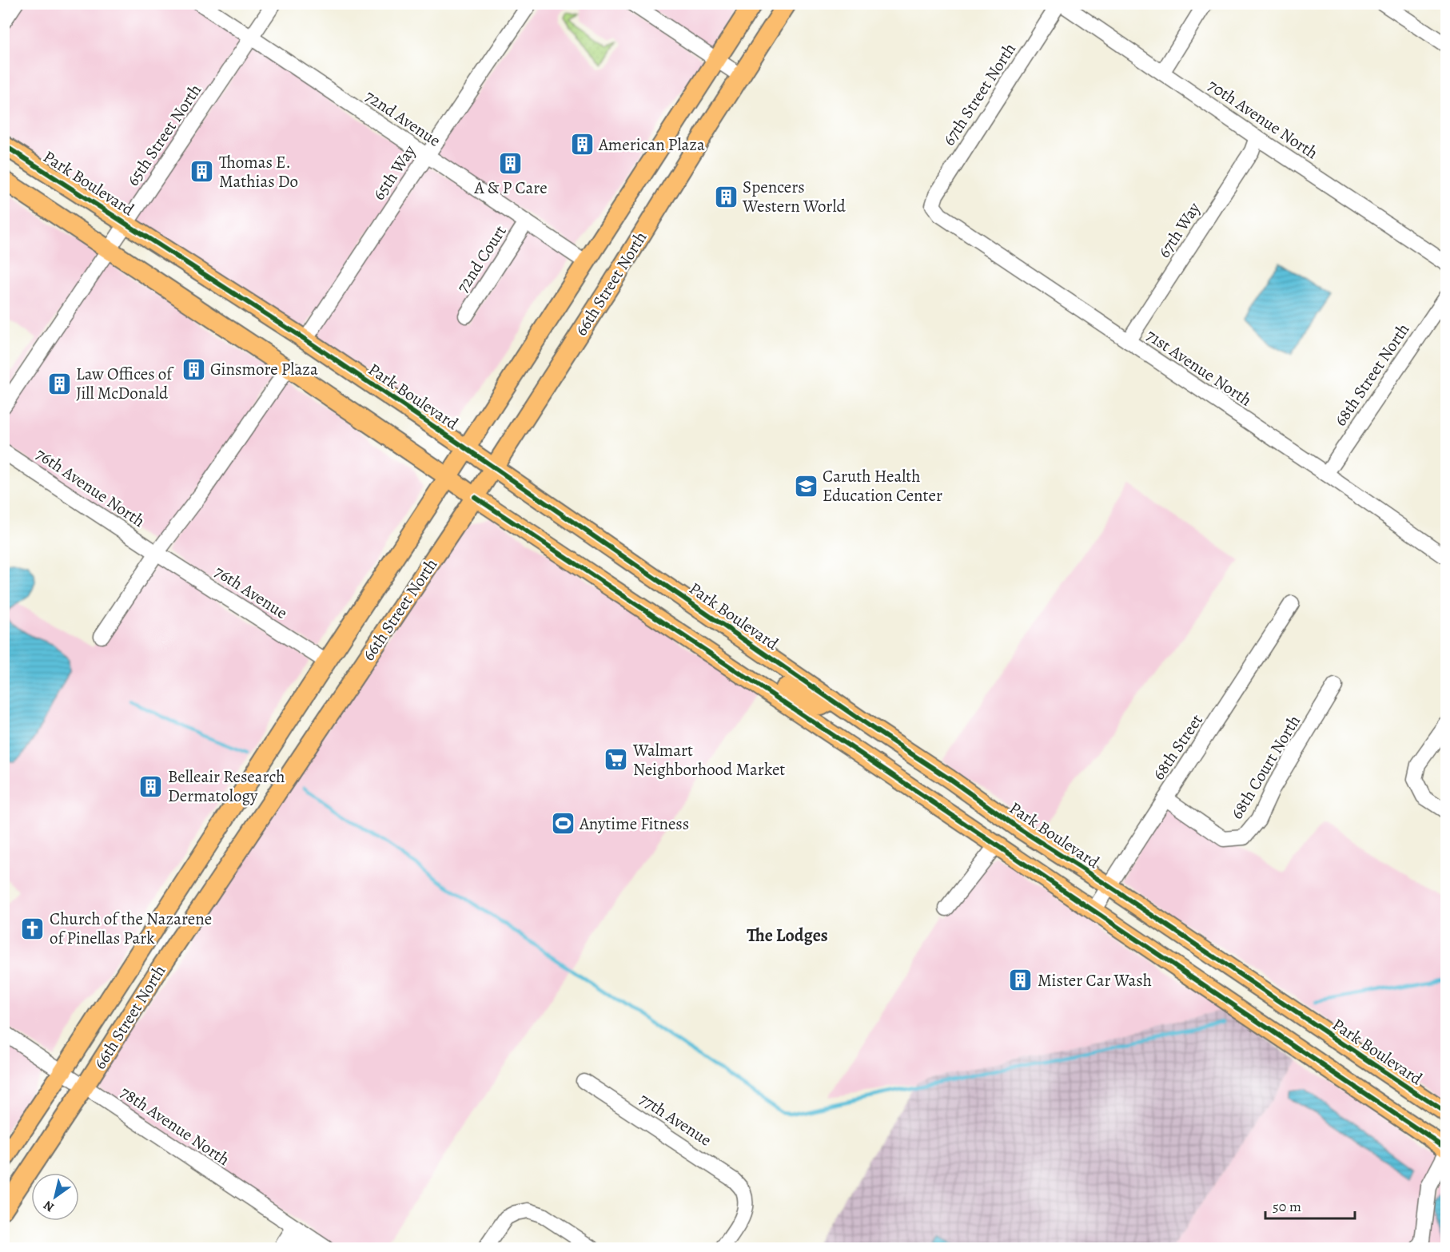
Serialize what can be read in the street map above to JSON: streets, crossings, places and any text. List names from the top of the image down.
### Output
{
  "streets": {
    "main road": ["Park Boulevard", "66th Street North"],
    "street": [
      "67th Street North",
      "72nd Avenue",
      "70th Avenue North",
      "65th Street North",
      "65th Way",
      "67th Way",
      "72nd Court",
      "71st Avenue North",
      "68th Street North",
      "76th Avenue North",
      "76th Avenue",
      "68th Street",
      "68th Court North",
      "77th Avenue",
      "78th Avenue North"
    ]
  },
  "crossings": [
    ["67th Street North", "70th Avenue North"],
    ["67th Street North", "71st Avenue North"],
    ["72nd Avenue", "65th Street North"],
    ["72nd Avenue", "65th Way"],
    ["72nd Avenue", "72nd Court"],
    ["72nd Avenue", "66th Street North"],
    ["70th Avenue North", "67th Way"],
    ["65th Street North", "Park Boulevard"],
    ["65th Way", "Park Boulevard"],
    ["Park Boulevard", "66th Street North"],
    ["Park Boulevard", "68th Street"],
    ["67th Way", "71st Avenue North"],
    ["66th Street North", "76th Avenue"],
    ["66th Street North", "78th Avenue North"],
    ["71st Avenue North", "68th Street North"],
    ["76th Avenue North", "76th Avenue"],
    ["68th Street", "68th Court North"]
  ],
  "districts": ["The Lodges"],
  "places": {
    "building": [
      "American Plaza",
      "A & P Care",
      "Thomas E. Mathias Do",
      "Spencers Western World",
      "Ginsmore Plaza",
      "Law Offices of Jill McDonald",
      "Belleair Research Dermatology",
      "Mister Car Wash"
    ],
    "school or university": ["Caruth Health Education Center"],
    "supermarket": ["Walmart Neighborhood Market"],
    "sports": ["Anytime Fitness"],
    "church": ["Church of the Nazarene of Pinellas Park"]
  },
  "scale_bar": "50 m",
  "north": "bottom left"
}
